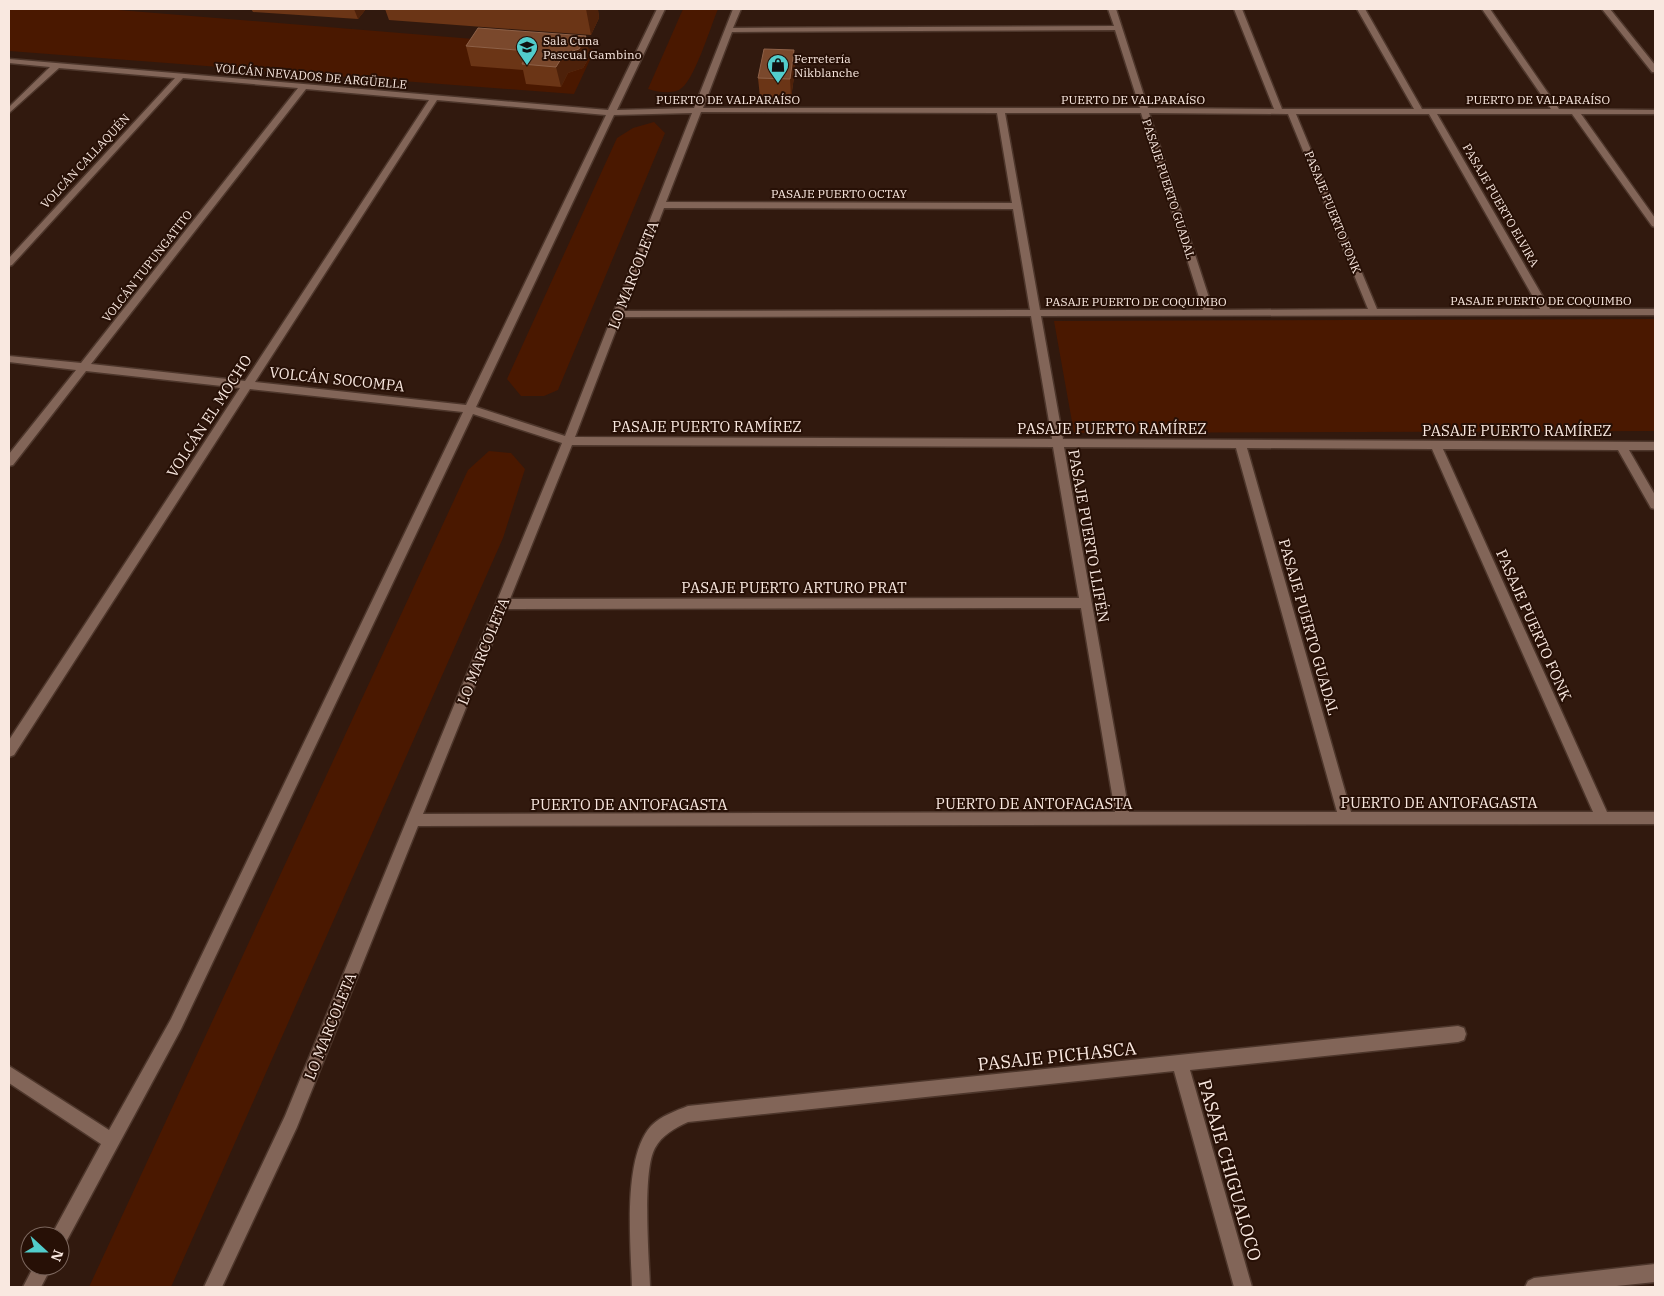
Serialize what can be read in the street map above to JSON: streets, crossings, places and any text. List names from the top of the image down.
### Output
{
  "streets": {
    "street": [
      "VOLCÁN NEVADOS DE ARGÜELLE",
      "PUERTO DE VALPARAÍSO",
      "VOLCÁN CALLAQUÉN",
      "PASAJE PUERTO GUADAL",
      "PASAJE PUERTO OCTAY",
      "PASAJE PUERTO ELVIRA",
      "PASAJE PUERTO FONK",
      "VOLCÁN TUPUNGATITO",
      "LO MARCOLETA",
      "PASAJE PUERTO DE COQUIMBO",
      "VOLCÁN SOCOMPA",
      "VOLCÁN EL MOCHO",
      "PASAJE PUERTO RAMÍREZ",
      "PASAJE PUERTO LLIFÉN",
      "PASAJE PUERTO ARTURO PRAT",
      "PUERTO DE ANTOFAGASTA",
      "PASAJE PICHASCA",
      "PASAJE CHIGUALOCO"
    ]
  },
  "crossings": [
    ["VOLCÁN NEVADOS DE ARGÜELLE", "PUERTO DE VALPARAÍSO"],
    ["VOLCÁN NEVADOS DE ARGÜELLE", "VOLCÁN CALLAQUÉN"],
    ["VOLCÁN NEVADOS DE ARGÜELLE", "VOLCÁN TUPUNGATITO"],
    ["VOLCÁN NEVADOS DE ARGÜELLE", "VOLCÁN EL MOCHO"],
    ["PUERTO DE VALPARAÍSO", "PASAJE PUERTO GUADAL"],
    ["PUERTO DE VALPARAÍSO", "PASAJE PUERTO ELVIRA"],
    ["PUERTO DE VALPARAÍSO", "PASAJE PUERTO FONK"],
    ["PUERTO DE VALPARAÍSO", "LO MARCOLETA"],
    ["PUERTO DE VALPARAÍSO", "PASAJE PUERTO LLIFÉN"],
    ["PASAJE PUERTO GUADAL", "PASAJE PUERTO DE COQUIMBO"],
    ["PASAJE PUERTO GUADAL", "PASAJE PUERTO RAMÍREZ"],
    ["PASAJE PUERTO GUADAL", "PUERTO DE ANTOFAGASTA"],
    ["PASAJE PUERTO OCTAY", "LO MARCOLETA"],
    ["PASAJE PUERTO OCTAY", "PASAJE PUERTO LLIFÉN"],
    ["PASAJE PUERTO ELVIRA", "PASAJE PUERTO DE COQUIMBO"],
    ["PASAJE PUERTO FONK", "PASAJE PUERTO DE COQUIMBO"],
    ["PASAJE PUERTO FONK", "PASAJE PUERTO RAMÍREZ"],
    ["PASAJE PUERTO FONK", "PUERTO DE ANTOFAGASTA"],
    ["VOLCÁN TUPUNGATITO", "VOLCÁN SOCOMPA"],
    ["LO MARCOLETA", "PASAJE PUERTO DE COQUIMBO"],
    ["LO MARCOLETA", "VOLCÁN SOCOMPA"],
    ["LO MARCOLETA", "PASAJE PUERTO RAMÍREZ"],
    ["LO MARCOLETA", "PASAJE PUERTO ARTURO PRAT"],
    ["LO MARCOLETA", "PUERTO DE ANTOFAGASTA"],
    ["PASAJE PUERTO DE COQUIMBO", "PASAJE PUERTO LLIFÉN"],
    ["VOLCÁN SOCOMPA", "VOLCÁN EL MOCHO"],
    ["VOLCÁN SOCOMPA", "PASAJE PUERTO RAMÍREZ"],
    ["PASAJE PUERTO RAMÍREZ", "PASAJE PUERTO LLIFÉN"],
    ["PASAJE PUERTO LLIFÉN", "PASAJE PUERTO ARTURO PRAT"],
    ["PASAJE PUERTO LLIFÉN", "PUERTO DE ANTOFAGASTA"],
    ["PASAJE PICHASCA", "PASAJE CHIGUALOCO"]
  ],
  "places": {
    "school or university": ["Sala Cuna Pascual Gambino"],
    "shop": ["Ferretería Nikblanche"]
  },
  "north": "right"
}
